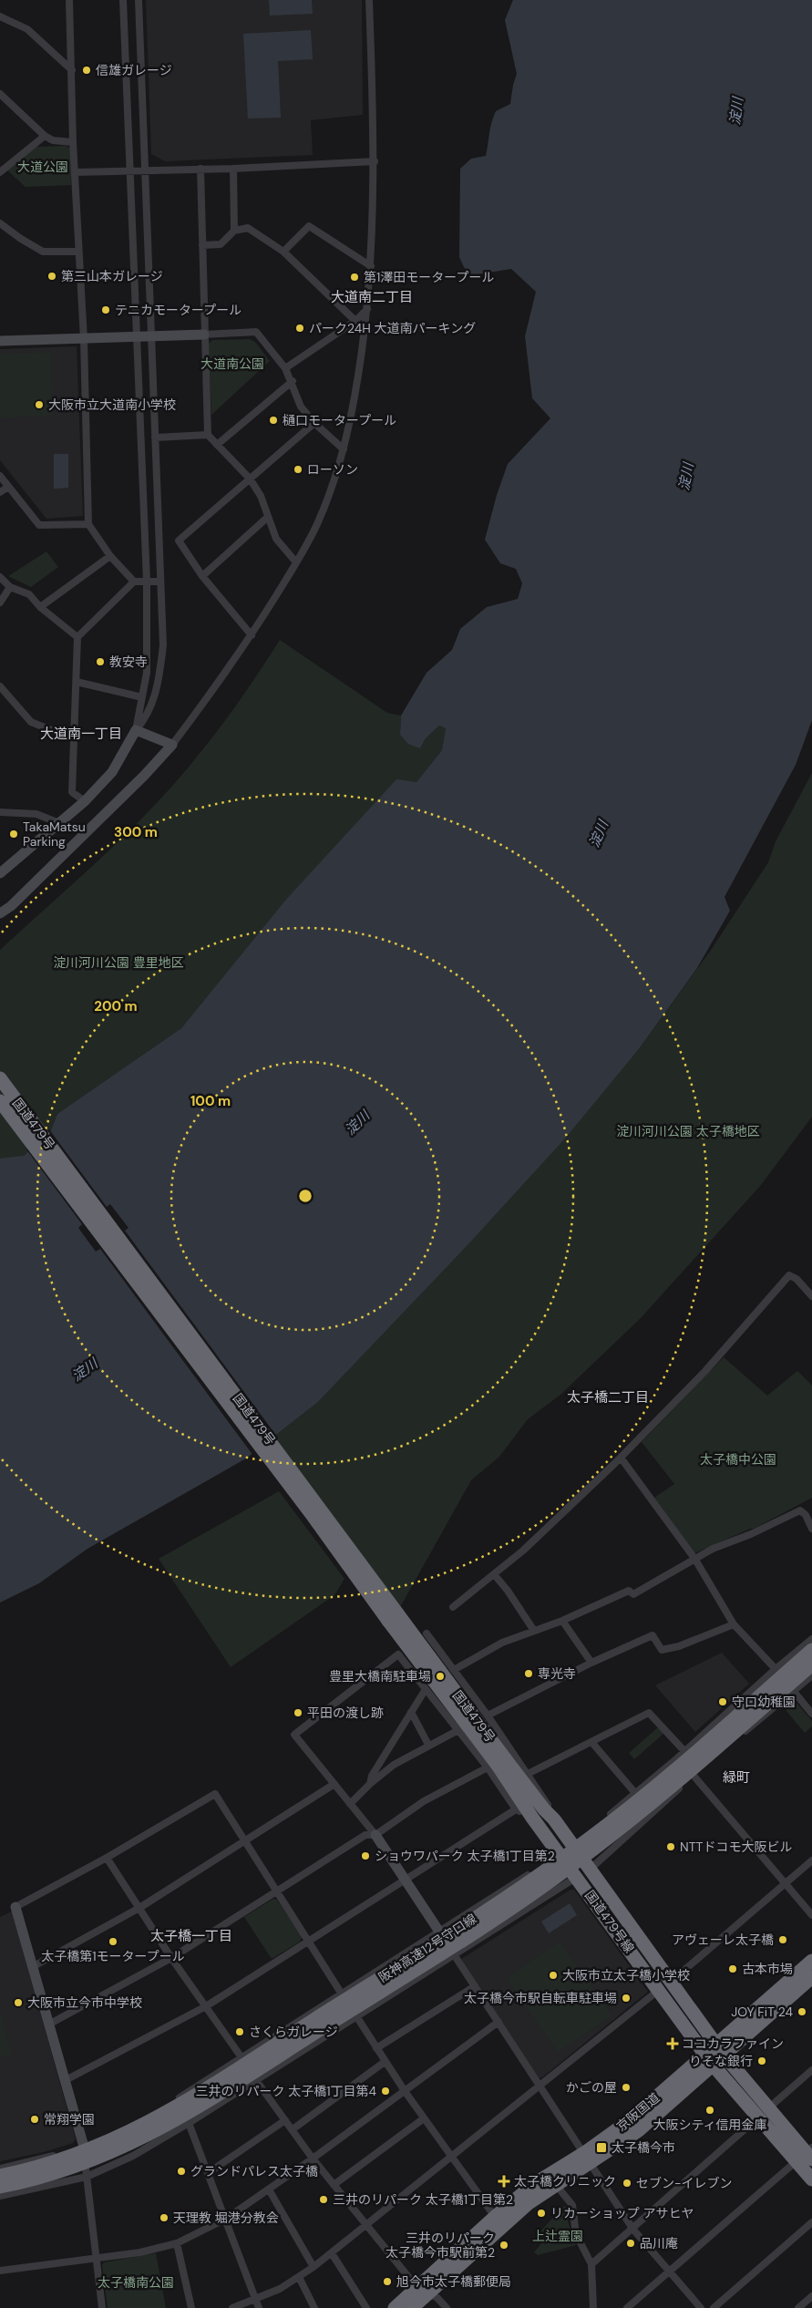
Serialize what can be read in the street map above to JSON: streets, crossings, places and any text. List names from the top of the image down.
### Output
{
  "streets": {
    "highway": [
      "国道479号",
      "国道479号線",
      "阪神高速12号守口線",
      "京阪国道"
    ]
  },
  "crossings": [
    ["国道479号", "国道479号線"],
    ["国道479号線", "京阪国道"]
  ],
  "districts": [
    "大道南二丁目",
    "大道南一丁目",
    "太子橋二丁目",
    "緑町",
    "太子橋一丁目"
  ],
  "water": ["淀川"],
  "parks": [
    "大道公園",
    "大道南公園",
    "淀川河川公園 豊里地区",
    "淀川河川公園 太子橋地区",
    "太子橋中公園",
    "上辻霊園",
    "太子橋南公園"
  ],
  "places": {
    "other": [
      "信雄ガレージ",
      "第三山本ガレージ",
      "第1澤田モータープール",
      "テニカモータープール",
      "パーク24H 大道南パーキング",
      "大阪市立大道南小学校",
      "樋口モータープール",
      "ローソン",
      "教安寺",
      "TakaMatsu Parking",
      "専光寺",
      "豊里大橋南駐車場",
      "守口幼稚園",
      "平田の渡し跡",
      "NTTドコモ大阪ビル",
      "ショウワパーク 太子橋1丁目第2",
      "アヴェーレ太子橋",
      "太子橋第1モータープール",
      "古本市場",
      "大阪市立太子橋小学校",
      "太子橋今市駅自転車駐車場",
      "大阪市立今市中学校",
      "JOY FiT 24",
      "さくらガレージ",
      "りそな銀行",
      "かごの屋",
      "三井のリパーク 太子橋1丁目第4",
      "大阪シティ信用金庫",
      "常翔学園",
      "グランドパレス太子橋",
      "セブン-イレブン",
      "三井のリパーク 太子橋1丁目第2",
      "リカーショップ アサヒヤ",
      "天理教 堀港分教会",
      "品川庵",
      "三井のリパーク 太子橋今市駅前第2",
      "旭今市太子橋郵便局"
    ],
    "health": ["ココカラファイン", "太子橋クリニック"],
    "transit": ["太子橋今市"]
  },
  "rings": ["300 m", "200 m", "100 m"]
}
